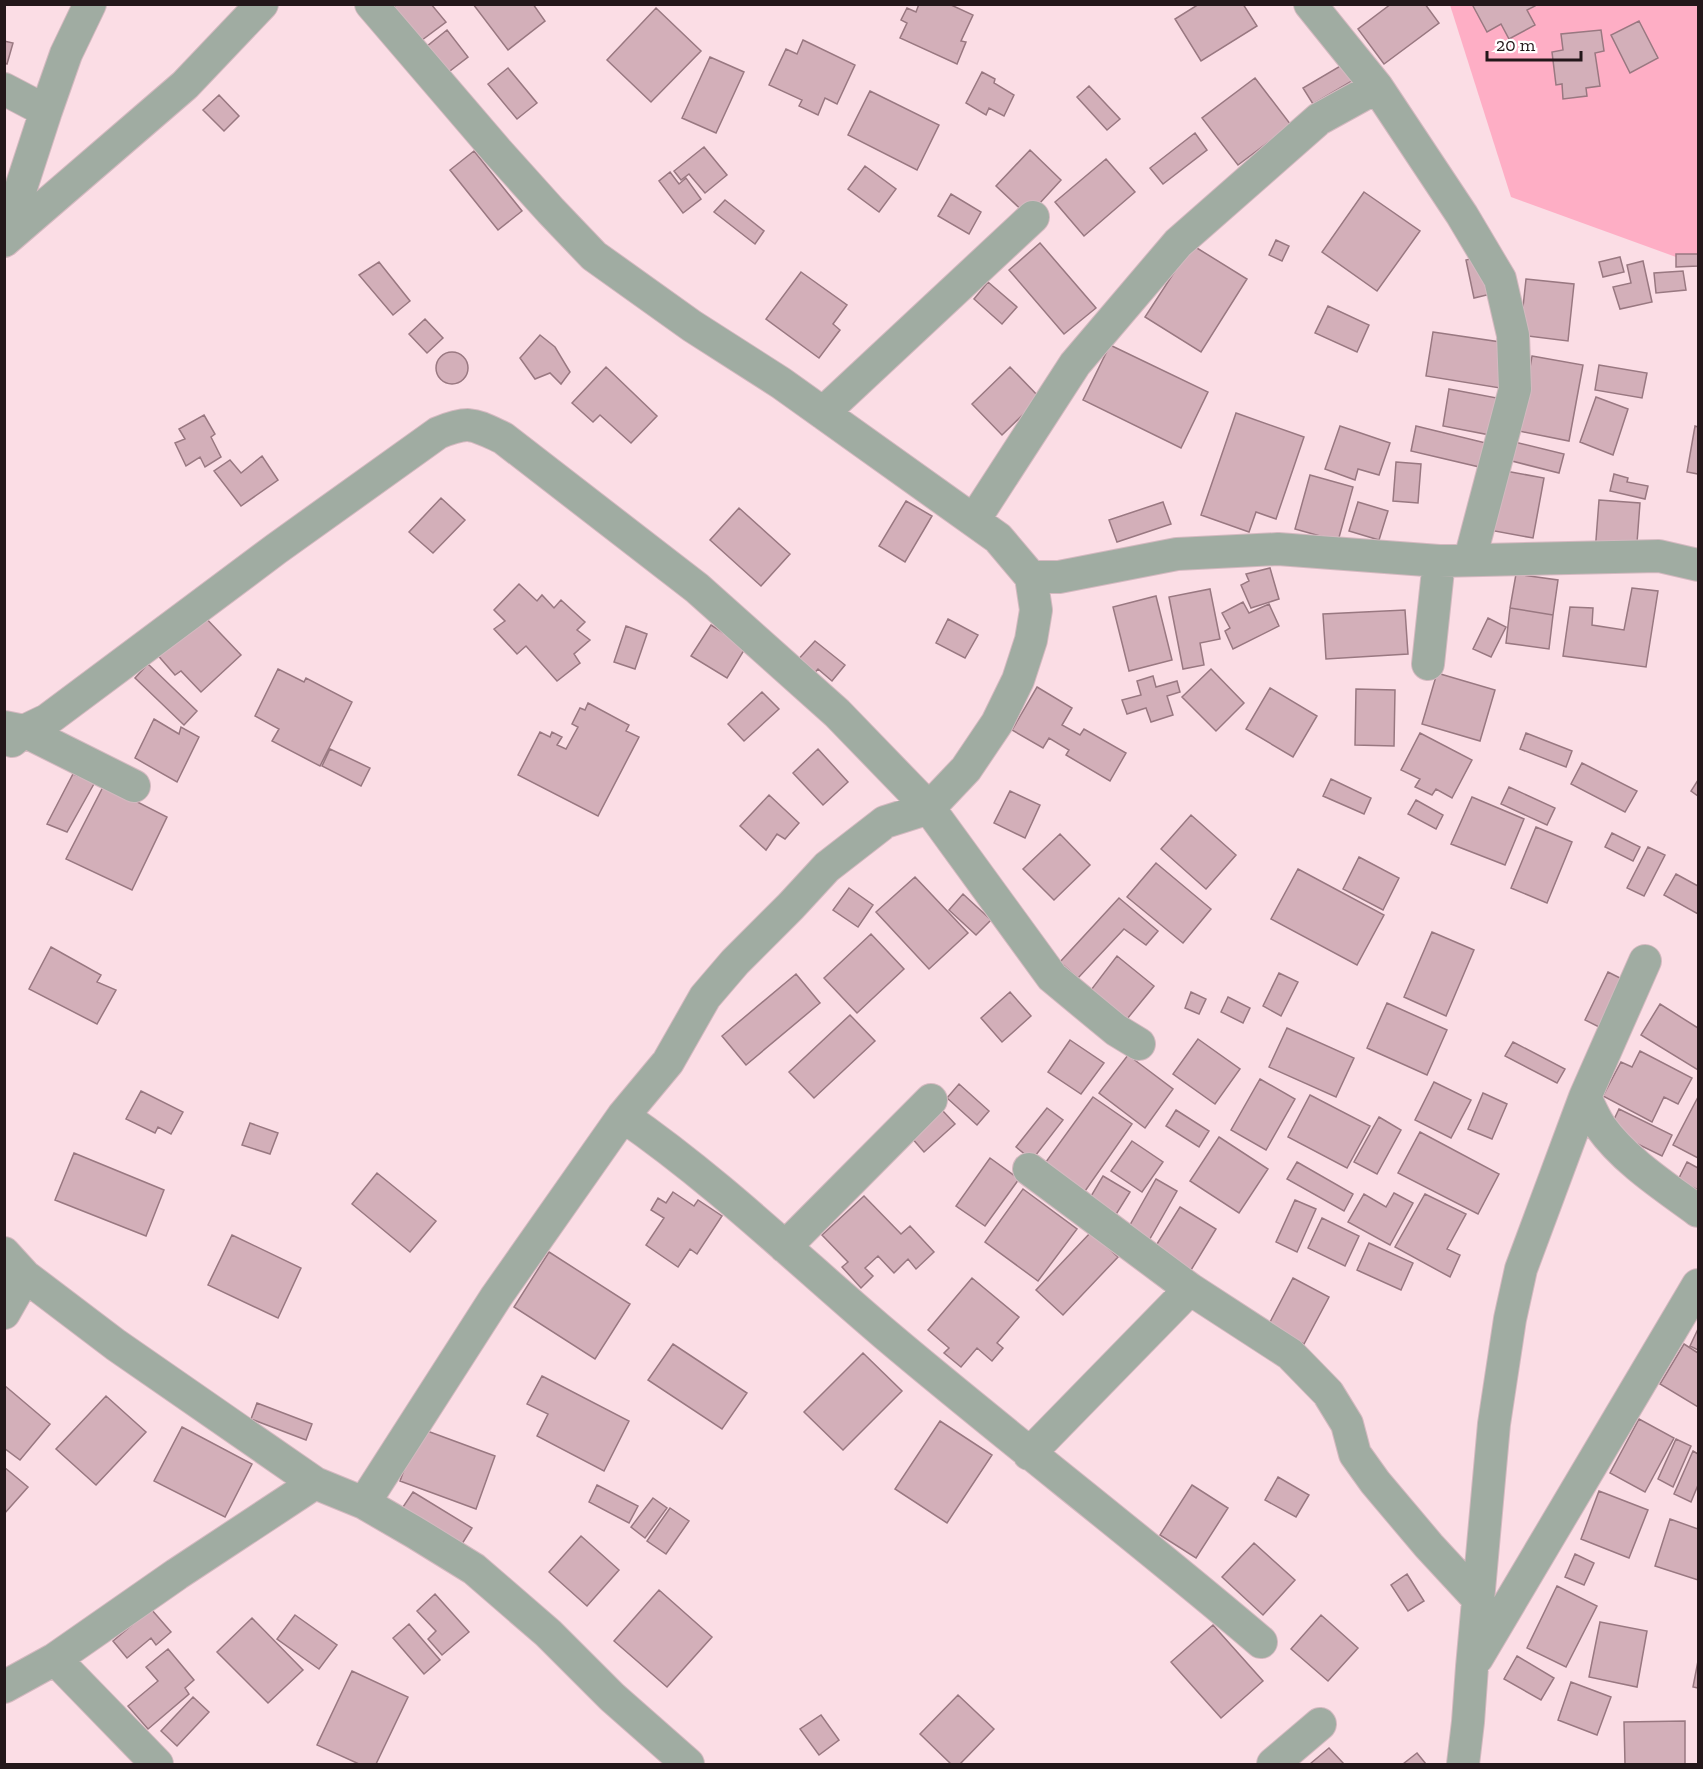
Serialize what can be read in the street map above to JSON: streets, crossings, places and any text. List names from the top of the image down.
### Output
{
  "scale_bar": "20 m"
}
